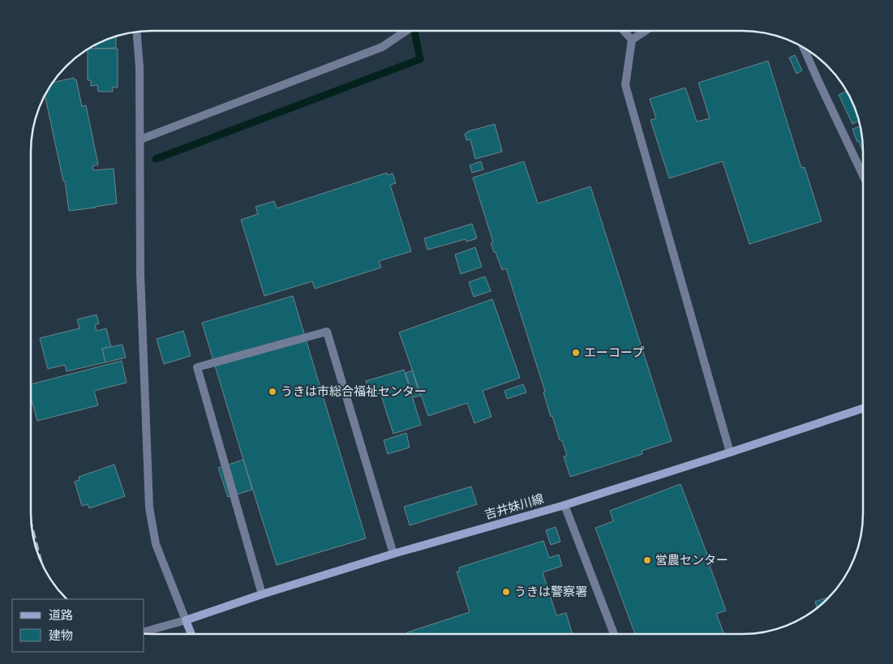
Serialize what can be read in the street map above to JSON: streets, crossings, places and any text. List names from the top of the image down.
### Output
{
  "streets": {
    "main road": ["吉井妹川線"]
  },
  "places": [
    "エーコープ",
    "うきは市総合福祉センター",
    "営農センター",
    "うきは警察署"
  ],
  "legend": ["道路", "建物"]
}
